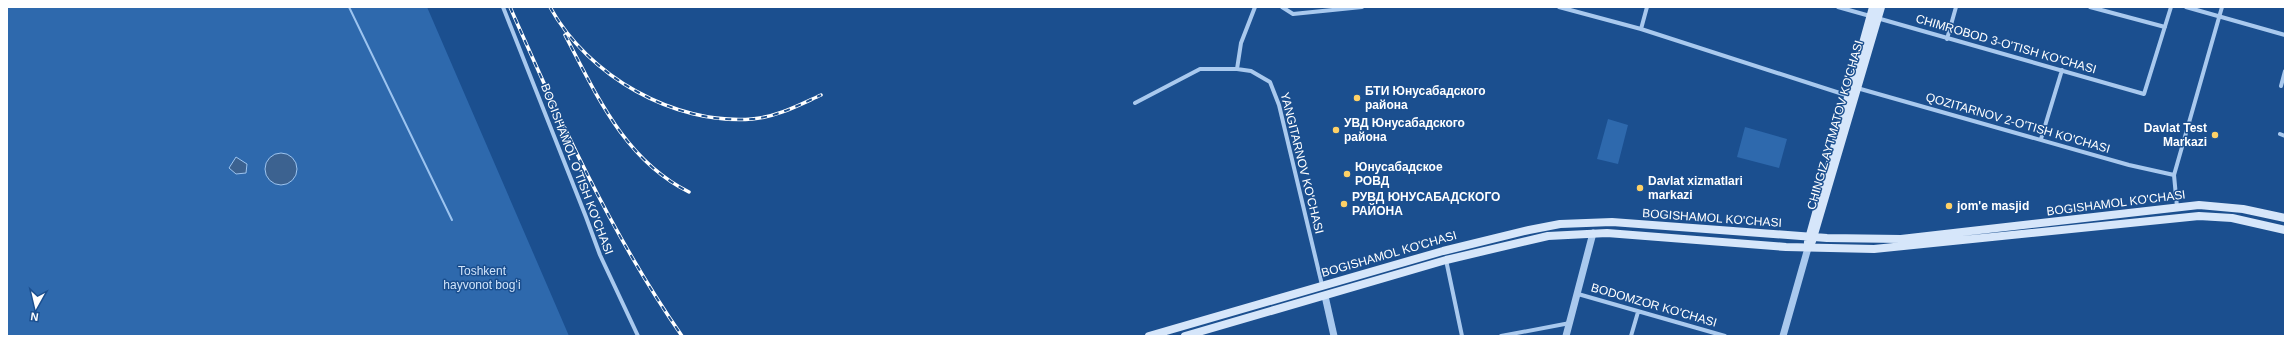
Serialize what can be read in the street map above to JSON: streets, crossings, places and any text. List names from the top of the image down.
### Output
{
  "streets": {
    "main road": ["CHINGIZ AYTMATOV KO'CHASI", "BOGISHAMOL KO'CHASI"],
    "street": [
      "CHIMROBOD 3-O'TISH KO'CHASI",
      "QOZITARNOV 2-O'TISH KO'CHASI",
      "YANGITARNOV KO'CHASI",
      "BOGISHAMOL O'TISH KO'CHASI",
      "BODOMZOR KO'CHASI"
    ]
  },
  "crossings": [
    ["CHIMROBOD 3-O'TISH KO'CHASI", "CHINGIZ AYTMATOV KO'CHASI"],
    ["QOZITARNOV 2-O'TISH KO'CHASI", "CHINGIZ AYTMATOV KO'CHASI"],
    ["CHINGIZ AYTMATOV KO'CHASI", "BOGISHAMOL KO'CHASI"],
    ["YANGITARNOV KO'CHASI", "BOGISHAMOL KO'CHASI"]
  ],
  "parks": ["Toshkent hayvonot bogʻi"],
  "places": [
    "БТИ Юнусабадского района",
    "УВД Юнусабадского района",
    "Davlat Test Markazi",
    "Юнусабадское РОВД",
    "Davlat xizmatlari markazi",
    "РУВД ЮНУСАБАДСКОГО РАЙОНА",
    "jom'e masjid"
  ],
  "north": "bottom"
}
